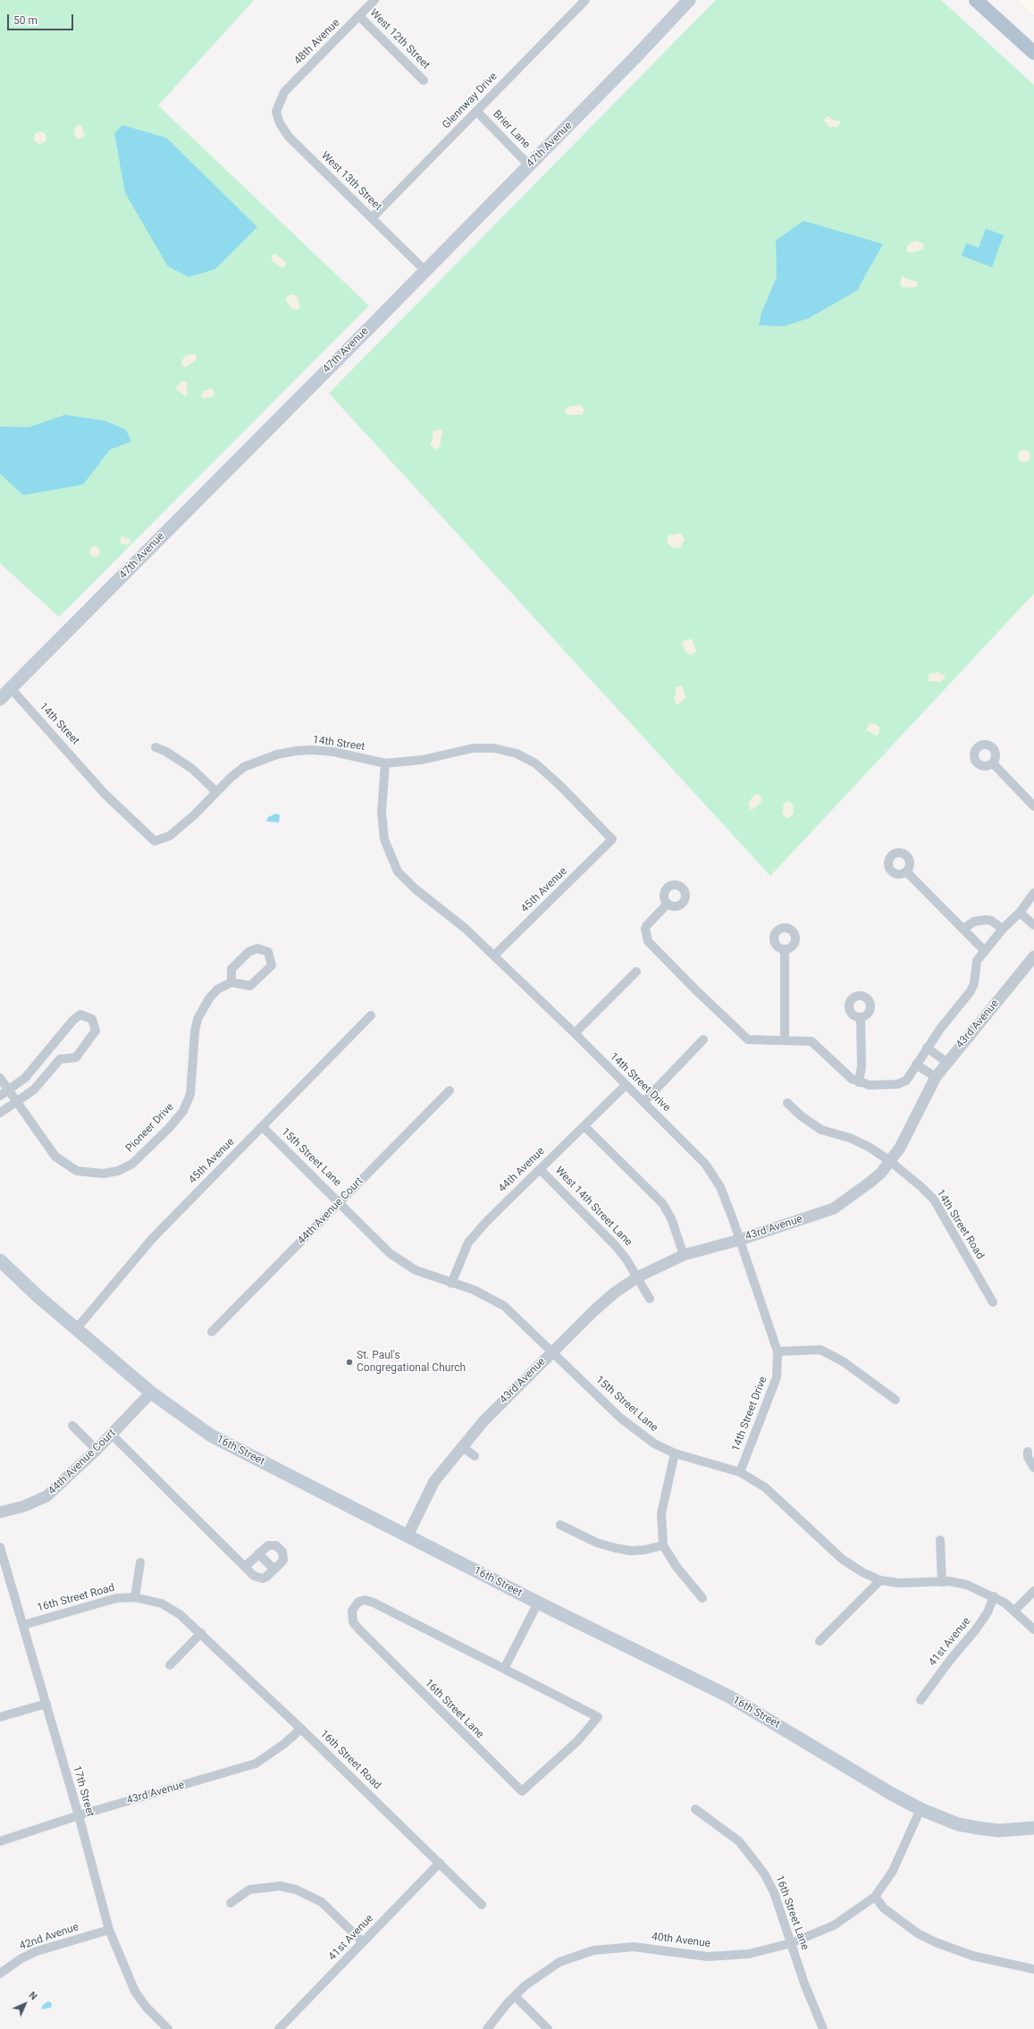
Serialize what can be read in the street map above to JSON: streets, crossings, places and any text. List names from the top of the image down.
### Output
{
  "streets": {
    "main road": ["47th Avenue", "16th Street"],
    "street": [
      "West 12th Street",
      "48th Avenue",
      "Glennway Drive",
      "Brier Lane",
      "West 13th Street",
      "14th Street",
      "45th Avenue",
      "43rd Avenue",
      "14th Street Drive",
      "Pioneer Drive",
      "15th Street Lane",
      "44th Avenue",
      "West 14th Street Lane",
      "44th Avenue Court",
      "14th Street Road",
      "16th Street Road",
      "41st Avenue",
      "16th Street Lane",
      "17th Street",
      "42nd Avenue",
      "40th Avenue"
    ]
  },
  "crossings": [
    ["West 12th Street", "48th Avenue"],
    ["48th Avenue", "West 13th Street"],
    ["Glennway Drive", "Brier Lane"],
    ["Glennway Drive", "West 13th Street"],
    ["Brier Lane", "47th Avenue"],
    ["47th Avenue", "West 13th Street"],
    ["47th Avenue", "14th Street"],
    ["14th Street", "45th Avenue"],
    ["14th Street", "14th Street Drive"],
    ["45th Avenue", "14th Street Drive"],
    ["45th Avenue", "15th Street Lane"],
    ["45th Avenue", "16th Street"],
    ["43rd Avenue", "14th Street Drive"],
    ["43rd Avenue", "15th Street Lane"],
    ["43rd Avenue", "West 14th Street Lane"],
    ["43rd Avenue", "14th Street Road"],
    ["43rd Avenue", "16th Street"],
    ["43rd Avenue", "16th Street Road"],
    ["43rd Avenue", "17th Street"],
    ["14th Street Drive", "15th Street Lane"],
    ["14th Street Drive", "44th Avenue"],
    ["15th Street Lane", "44th Avenue"],
    ["15th Street Lane", "44th Avenue Court"],
    ["15th Street Lane", "41st Avenue"],
    ["44th Avenue", "West 14th Street Lane"],
    ["44th Avenue Court", "16th Street"],
    ["16th Street", "40th Avenue"],
    ["16th Street Road", "41st Avenue"],
    ["16th Street Road", "17th Street"],
    ["16th Street Lane", "40th Avenue"],
    ["17th Street", "42nd Avenue"]
  ],
  "places": ["St. Paul's Congregational Church"],
  "scale_bar": "50 m",
  "north": "top right"
}
